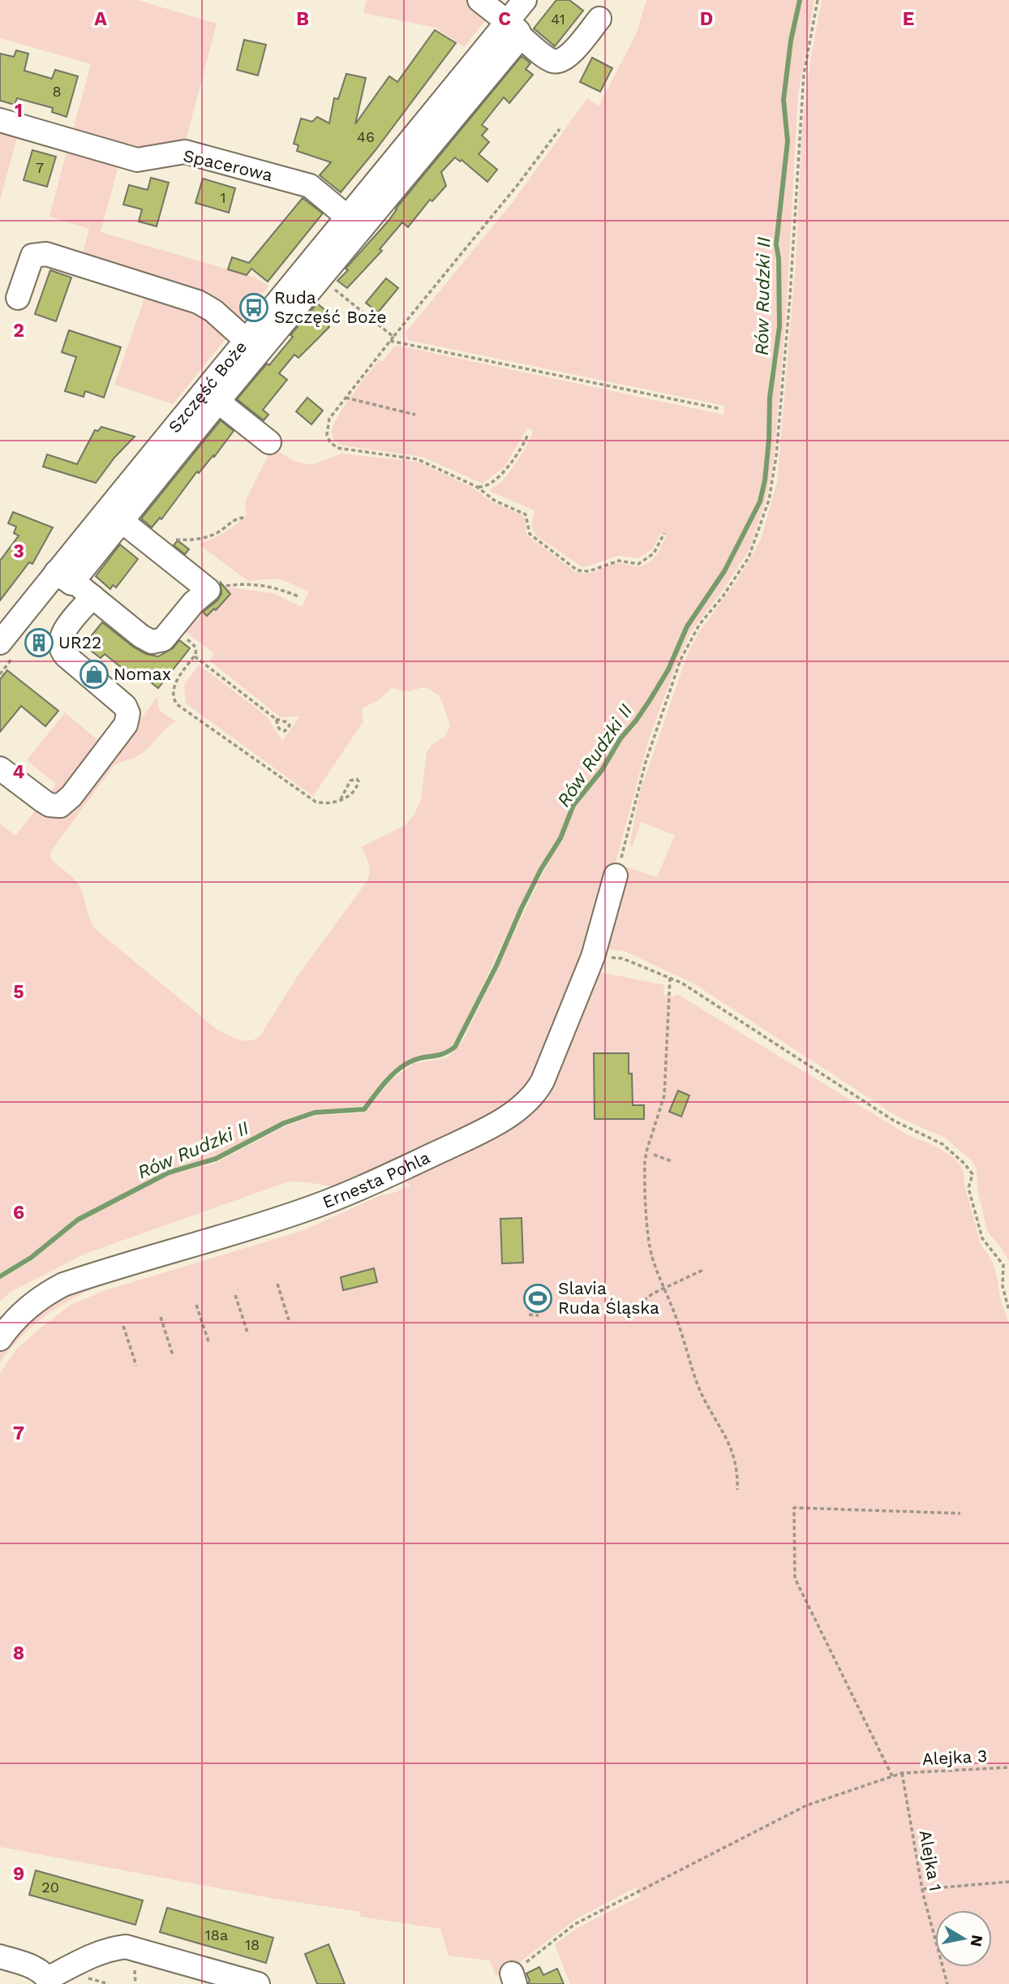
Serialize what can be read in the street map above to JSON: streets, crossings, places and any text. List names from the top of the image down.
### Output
{
  "streets": {
    "street": ["Spacerowa", "Szczęść Boże", "Ernesta Pohla"],
    "path": ["Alejka 3", "Alejka 1"]
  },
  "crossings": [
    ["Spacerowa", "Szczęść Boże"],
    ["Alejka 3", "Alejka 1"]
  ],
  "water": ["Rów Rudzki II"],
  "places": {
    "bus stop": ["Ruda Szczęść Boże"],
    "building": ["UR22"],
    "shop": ["Nomax"],
    "sports": ["Slavia Ruda Śląska"]
  },
  "house_numbers": [
    "41",
    "8",
    "46",
    "7",
    "1",
    "20",
    "18a",
    "18"
  ],
  "north": "right",
  "grid": {
    "columns": [
      "A",
      "B",
      "C",
      "D",
      "E"
    ],
    "rows": [
      "1",
      "2",
      "3",
      "4",
      "5",
      "6",
      "7",
      "8",
      "9"
    ]
  }
}
